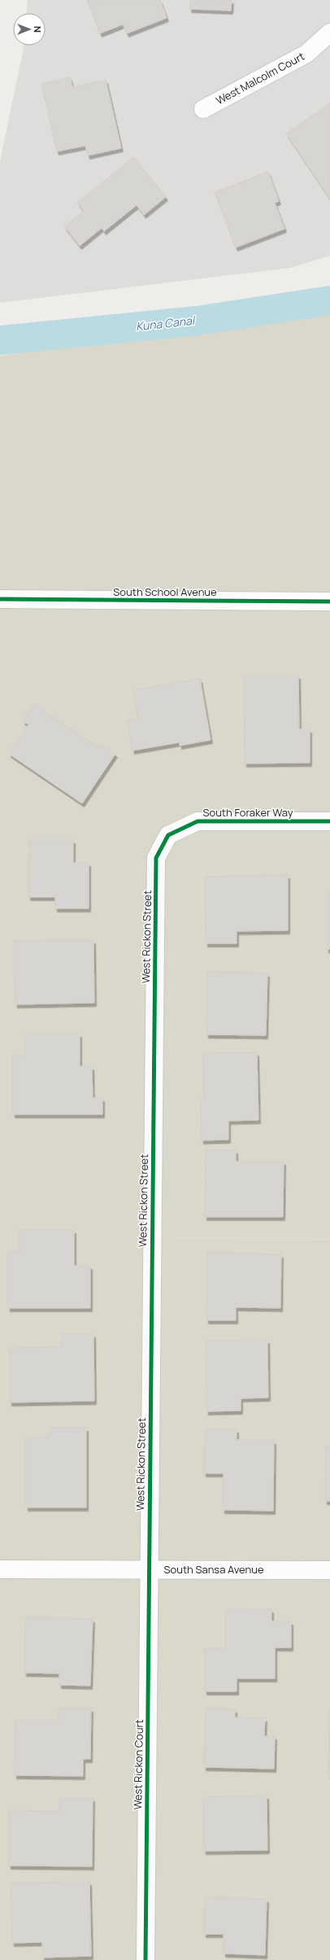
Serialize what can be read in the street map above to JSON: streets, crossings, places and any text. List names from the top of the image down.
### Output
{
  "streets": {
    "street": [
      "West Malcolm Court",
      "South School Avenue",
      "South Foraker Way",
      "West Rickon Street",
      "South Sansa Avenue",
      "West Rickon Court"
    ]
  },
  "crossings": [
    ["South Foraker Way", "West Rickon Street"],
    ["West Rickon Street", "South Sansa Avenue"],
    ["West Rickon Street", "West Rickon Court"],
    ["South Sansa Avenue", "West Rickon Court"]
  ],
  "water": ["Kuna Canal"],
  "north": "right"
}
